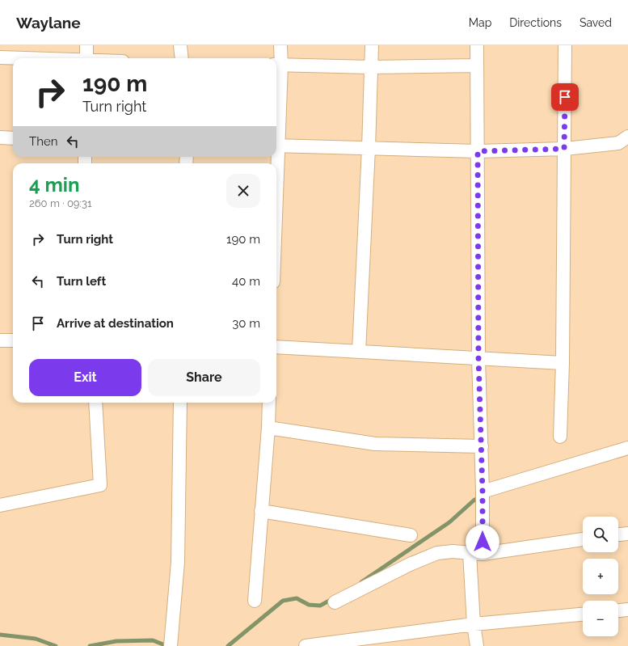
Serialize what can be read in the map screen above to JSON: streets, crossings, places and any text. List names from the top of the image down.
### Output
{
  "page": {
    "header": "Waylane",
    "nav": ["Map", "Directions", "Saved"],
    "turn": ["190 m", "Turn right"],
    "then": "Then",
    "heading": ["4 min", "260 m · 09:31"],
    "list": [
      {
        "name": "Turn right",
        "value": "190 m"
      },
      {
        "name": "Turn left",
        "value": "40 m"
      },
      {
        "name": "Arrive at destination",
        "value": "30 m"
      }
    ],
    "buttons": ["Exit", "Share"],
    "map_buttons": ["+", "−"]
  }
}
